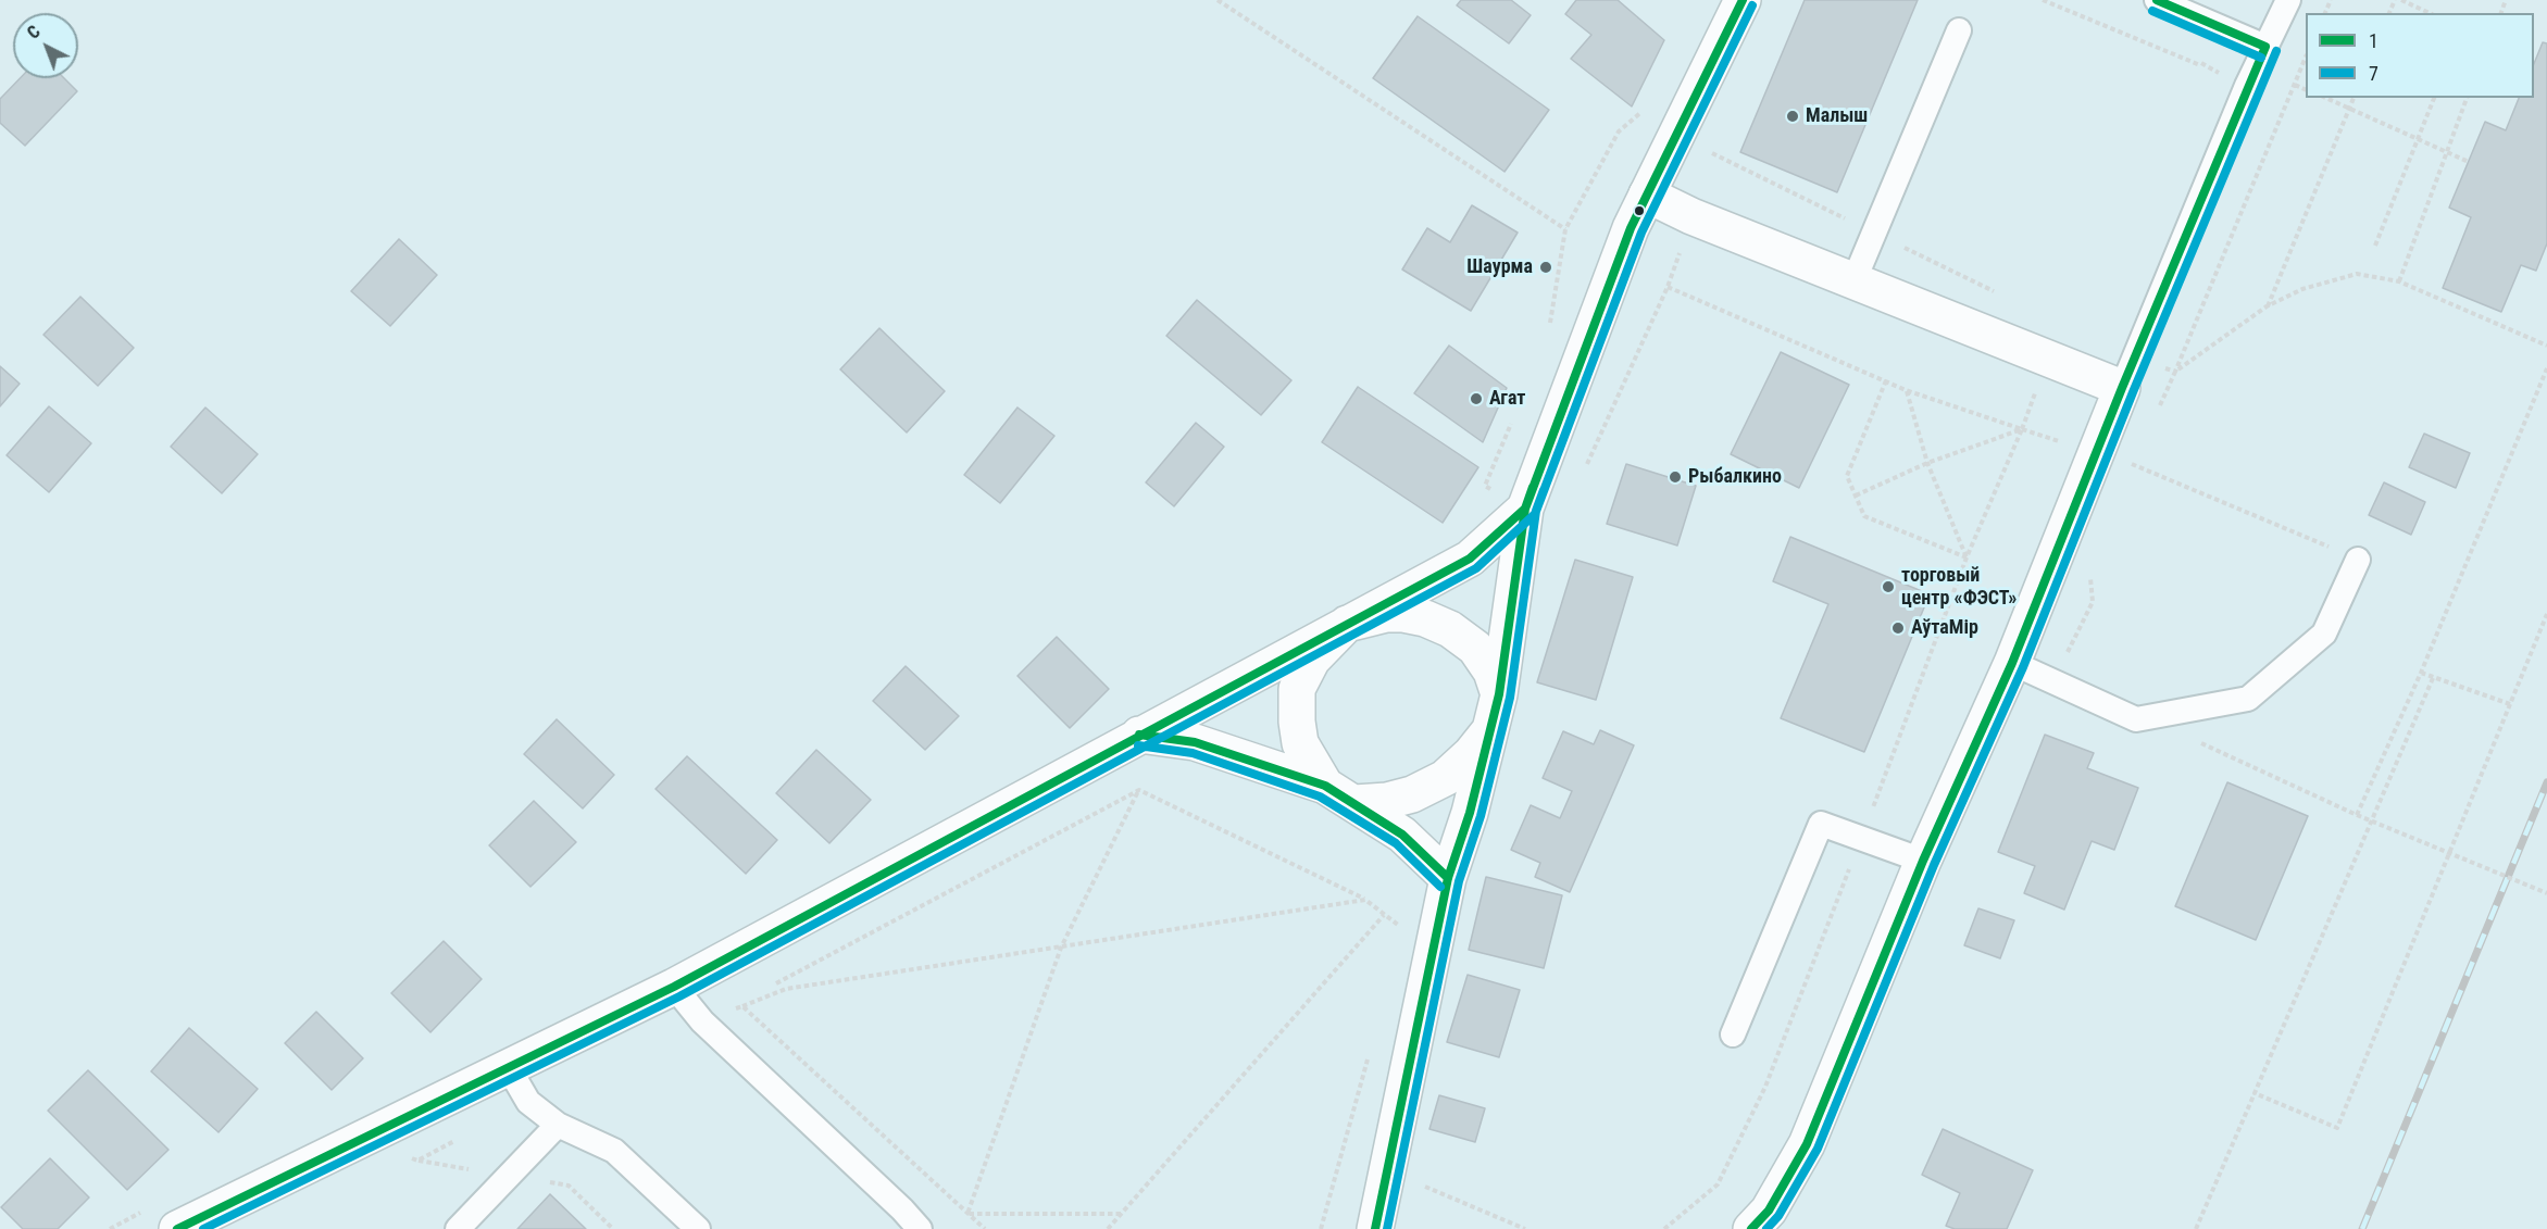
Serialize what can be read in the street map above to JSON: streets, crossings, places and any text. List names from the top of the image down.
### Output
{
  "places": [
    "Малыш",
    "Шаурма",
    "Агат",
    "Рыбалкино",
    "торговый центр «ФЭСТ»",
    "АўтаМір"
  ],
  "lines": ["transit line 1", "transit line 7"],
  "legend": ["1", "7"],
  "north": "top left"
}
